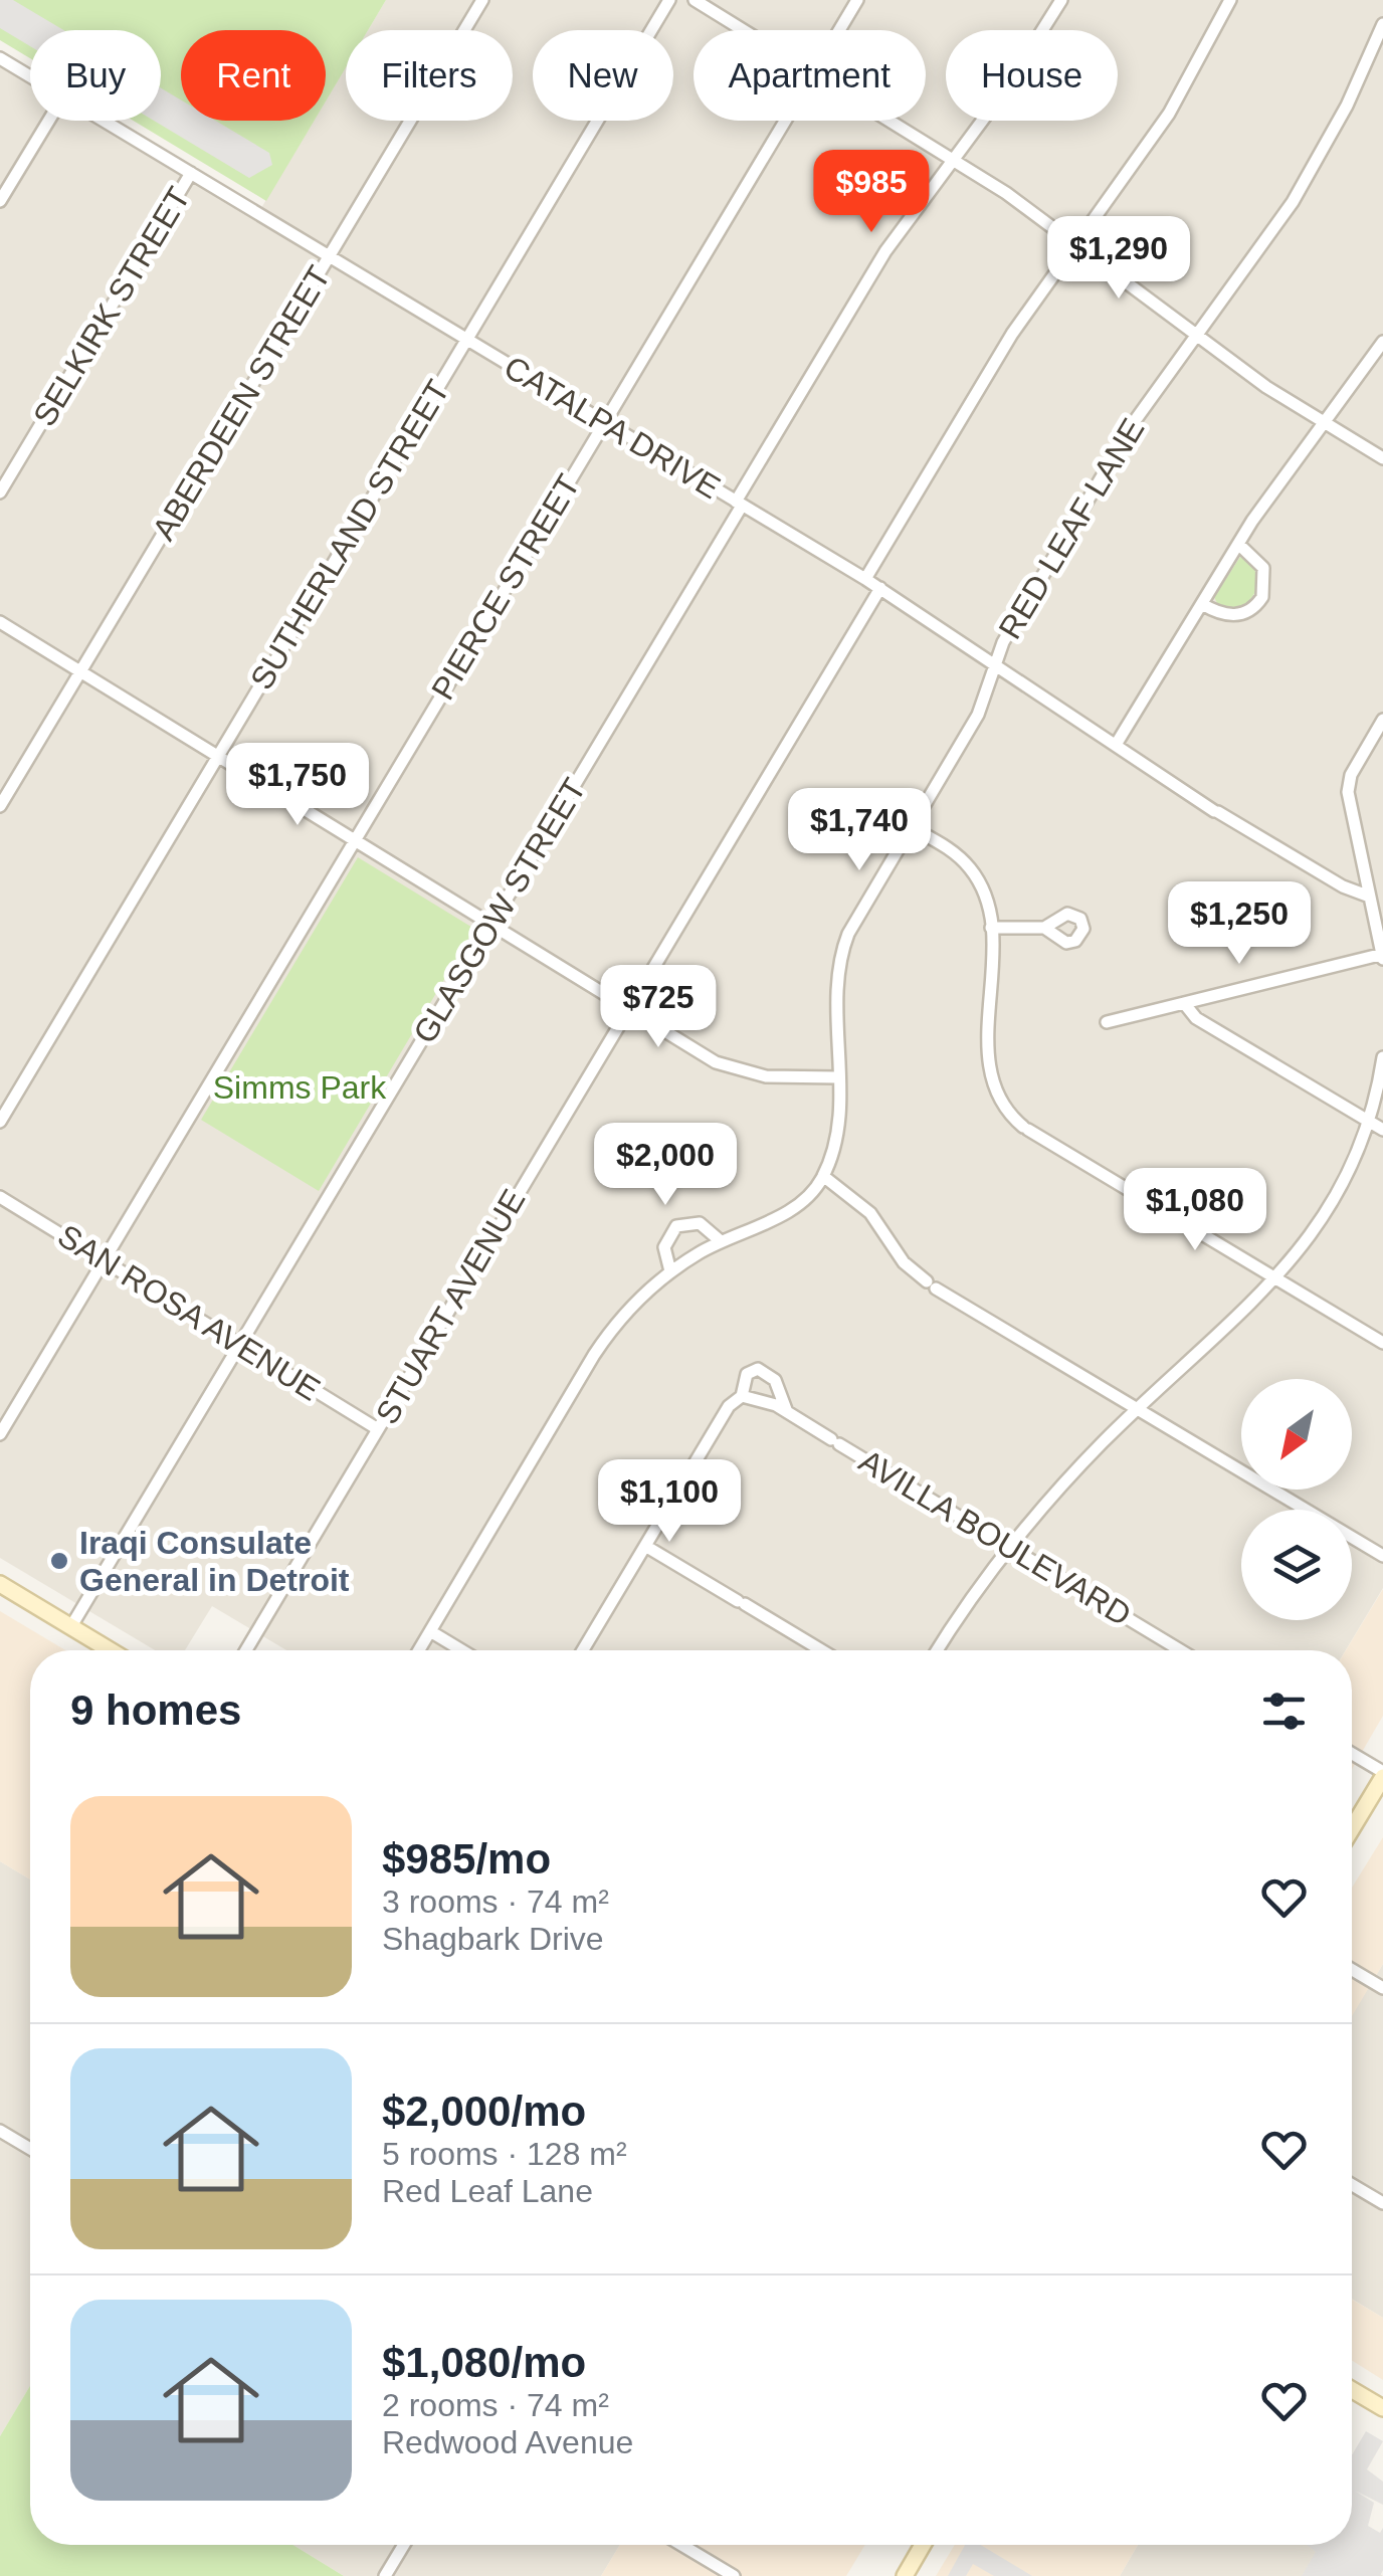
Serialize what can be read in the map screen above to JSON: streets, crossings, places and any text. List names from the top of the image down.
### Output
{
  "streets": {
    "street": [
      "SELKIRK STREET",
      "ABERDEEN STREET",
      "CATALPA DRIVE",
      "RED LEAF LANE",
      "SUTHERLAND STREET",
      "PIERCE STREET",
      "GLASGOW STREET",
      "STUART AVENUE",
      "SAN ROSA AVENUE",
      "AVILLA BOULEVARD"
    ]
  },
  "crossings": [
    ["SELKIRK STREET", "CATALPA DRIVE"],
    ["ABERDEEN STREET", "CATALPA DRIVE"],
    ["CATALPA DRIVE", "RED LEAF LANE"],
    ["CATALPA DRIVE", "SUTHERLAND STREET"],
    ["CATALPA DRIVE", "PIERCE STREET"],
    ["CATALPA DRIVE", "GLASGOW STREET"],
    ["CATALPA DRIVE", "STUART AVENUE"],
    ["PIERCE STREET", "SAN ROSA AVENUE"],
    ["GLASGOW STREET", "SAN ROSA AVENUE"],
    ["STUART AVENUE", "SAN ROSA AVENUE"]
  ],
  "parks": ["Simms Park"],
  "places": ["Iraqi Consulate General in Detroit"],
  "north": "bottom left",
  "page": {
    "chip": [
      "Buy",
      "Rent",
      "Filters",
      "New",
      "Apartment",
      "House"
    ],
    "price": [
      "$985",
      "$1,290",
      "$1,750",
      "$1,740",
      "$1,250",
      "$725",
      "$2,000",
      "$1,080",
      "$1,100"
    ],
    "heading": "9 homes",
    "list": [
      {
        "name": "$985/mo",
        "note": "3 rooms · 74 m² · Shagbark Drive"
      },
      {
        "name": "$2,000/mo",
        "note": "5 rooms · 128 m² · Red Leaf Lane"
      },
      {
        "name": "$1,080/mo",
        "note": "2 rooms · 74 m² · Redwood Avenue"
      }
    ]
  }
}
